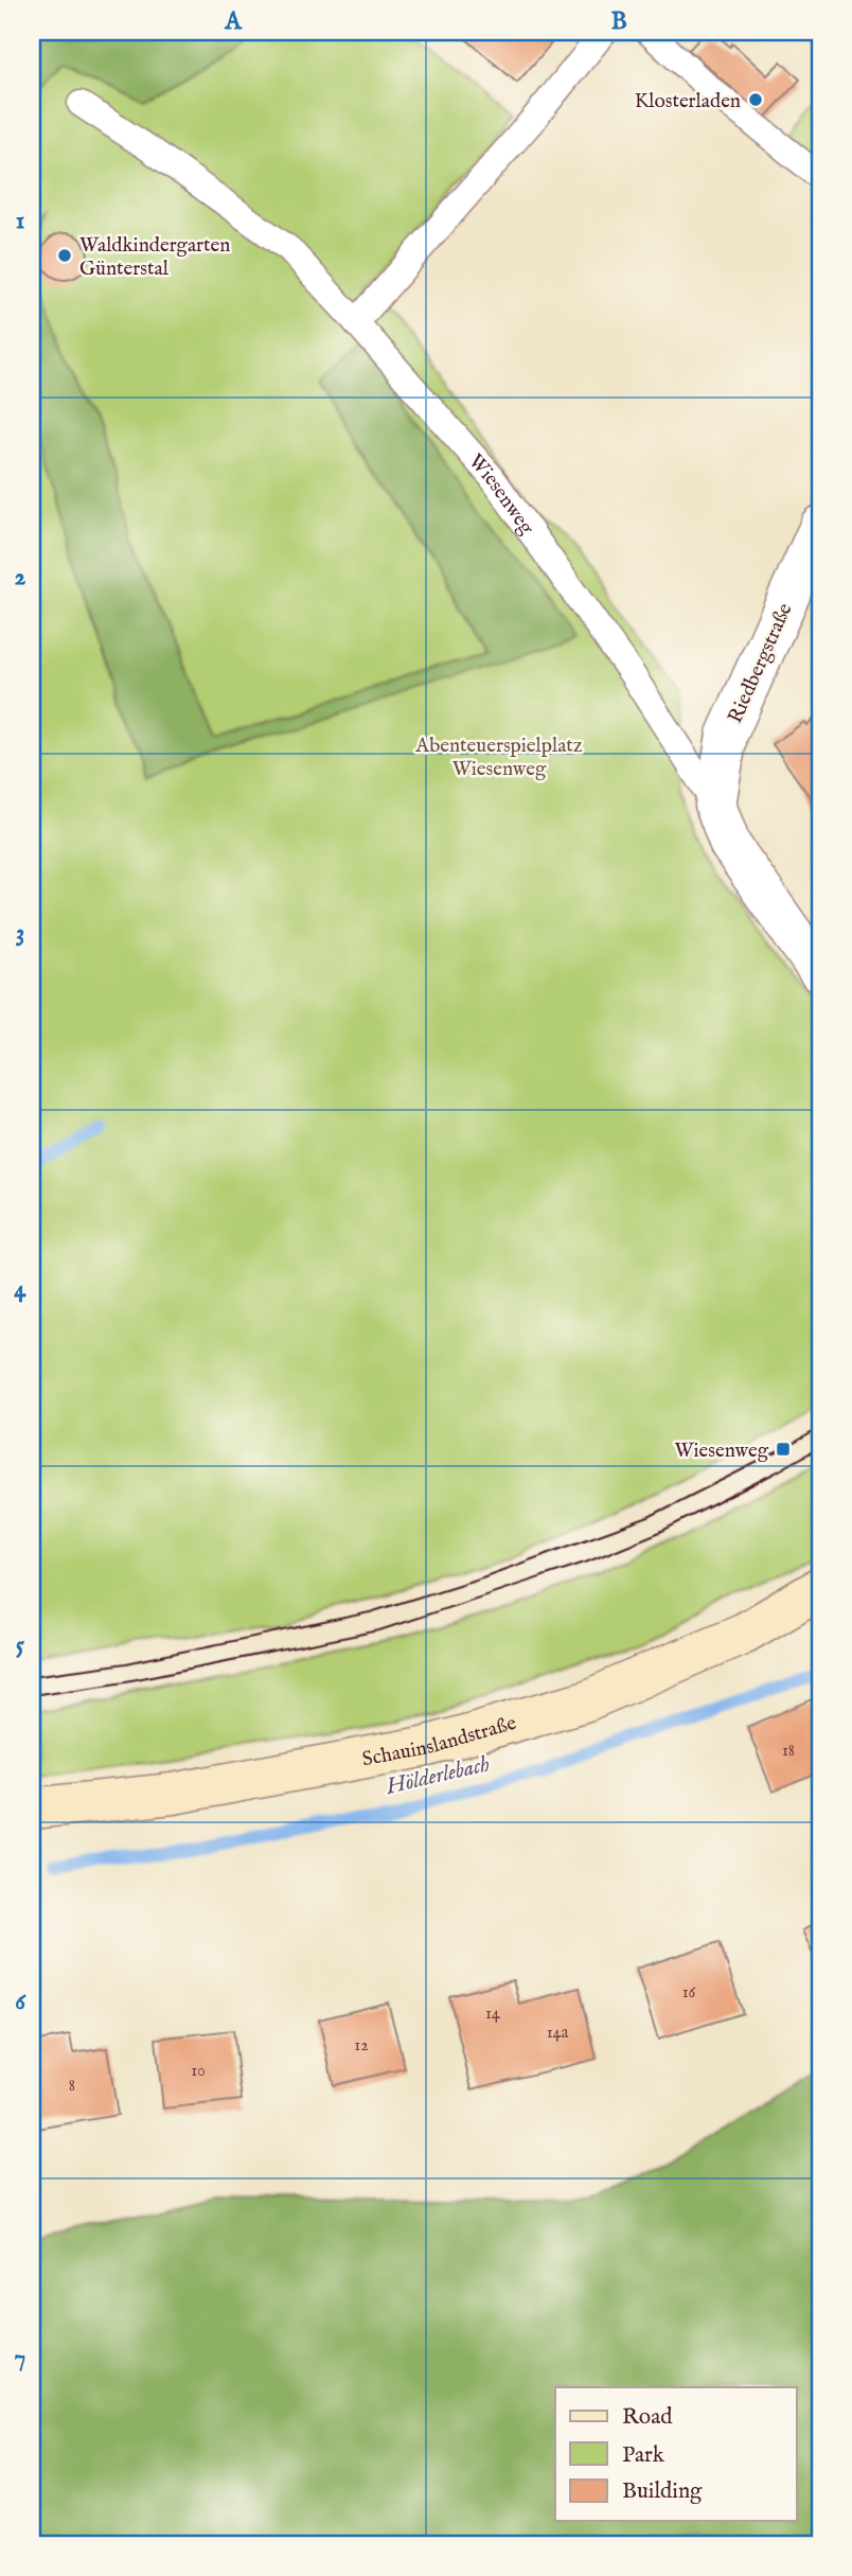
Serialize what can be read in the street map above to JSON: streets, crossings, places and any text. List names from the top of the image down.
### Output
{
  "streets": {
    "main road": ["Schauinslandstraße"],
    "street": ["Wiesenweg", "Riedbergstraße"]
  },
  "crossings": [
    ["Wiesenweg", "Riedbergstraße"]
  ],
  "water": ["Hölderlebach"],
  "parks": ["Abenteuerspielplatz Wiesenweg"],
  "places": {
    "other": ["Klosterladen", "Waldkindergarten Günterstal"],
    "transit": ["Wiesenweg"]
  },
  "house_numbers": [
    "18",
    "16",
    "14",
    "14a",
    "12",
    "10",
    "8"
  ],
  "legend": ["Road", "Park", "Building"],
  "grid": {
    "columns": ["A", "B"],
    "rows": [
      "1",
      "2",
      "3",
      "4",
      "5",
      "6",
      "7"
    ]
  }
}
